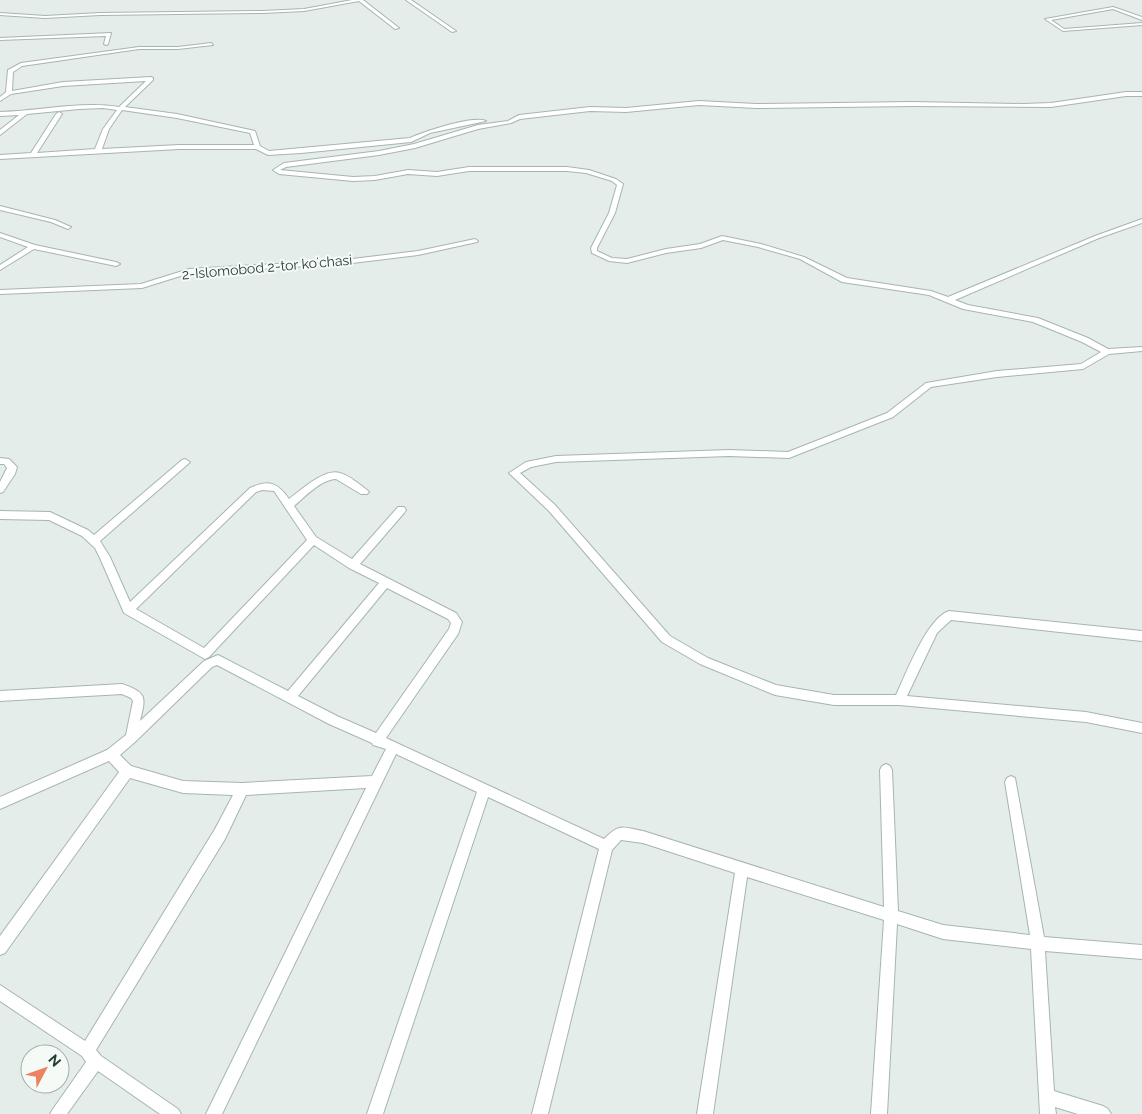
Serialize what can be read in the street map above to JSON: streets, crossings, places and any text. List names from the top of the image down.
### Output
{
  "streets": {
    "street": ["2-Islomobod 2-tor koʻchasi"]
  },
  "north": "top right"
}
